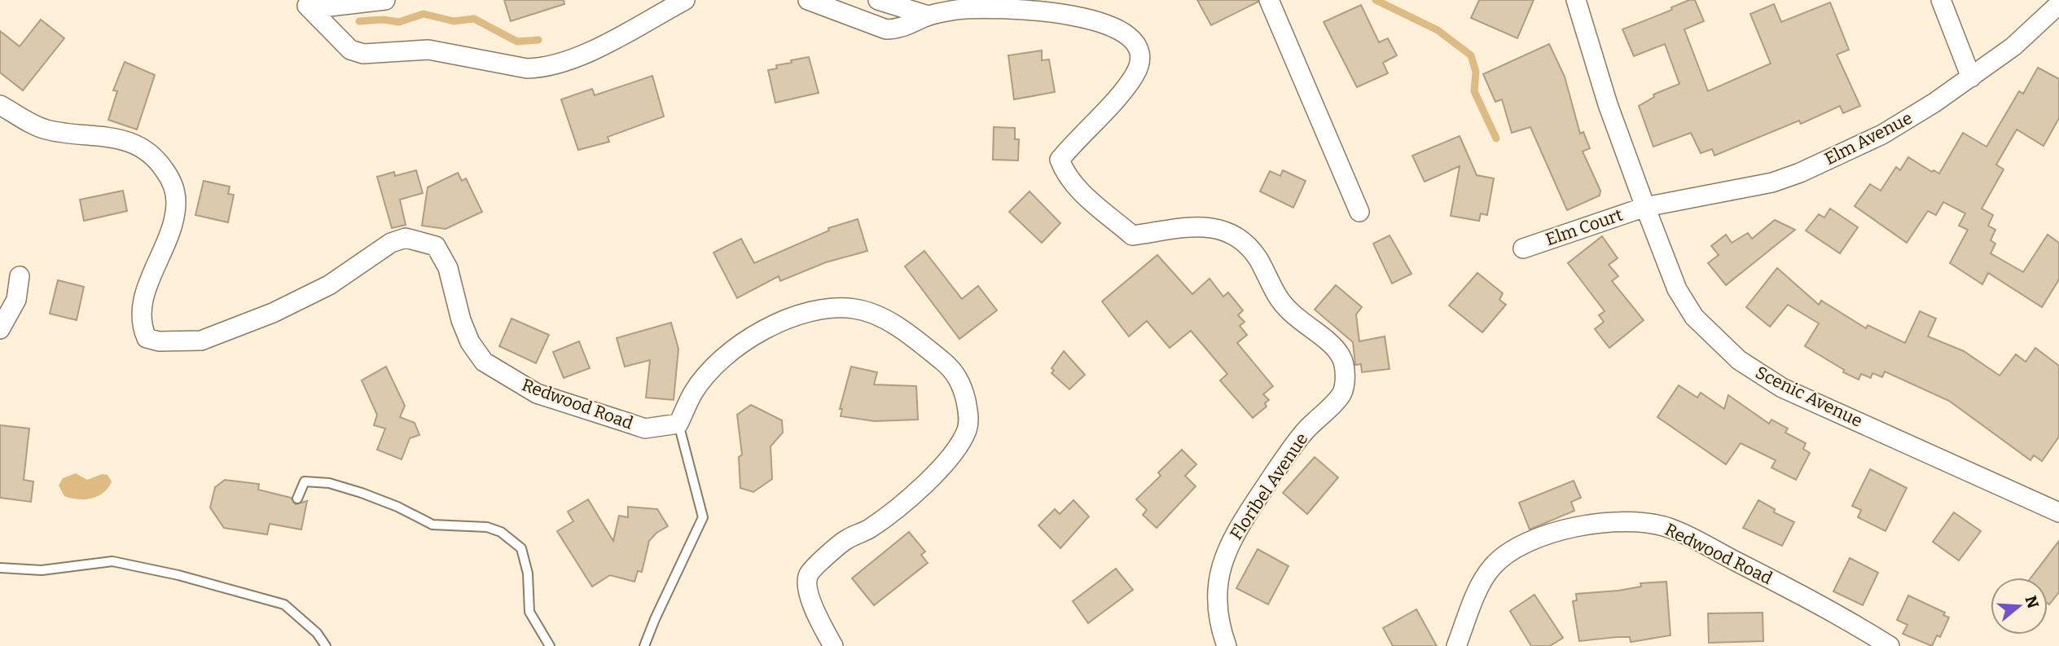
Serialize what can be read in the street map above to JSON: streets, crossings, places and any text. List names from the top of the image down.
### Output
{
  "streets": {
    "street": [
      "Elm Avenue",
      "Elm Court",
      "Scenic Avenue",
      "Redwood Road",
      "Floribel Avenue"
    ]
  },
  "crossings": [
    ["Elm Avenue", "Elm Court"],
    ["Elm Avenue", "Scenic Avenue"],
    ["Elm Court", "Scenic Avenue"]
  ],
  "north": "right"
}
